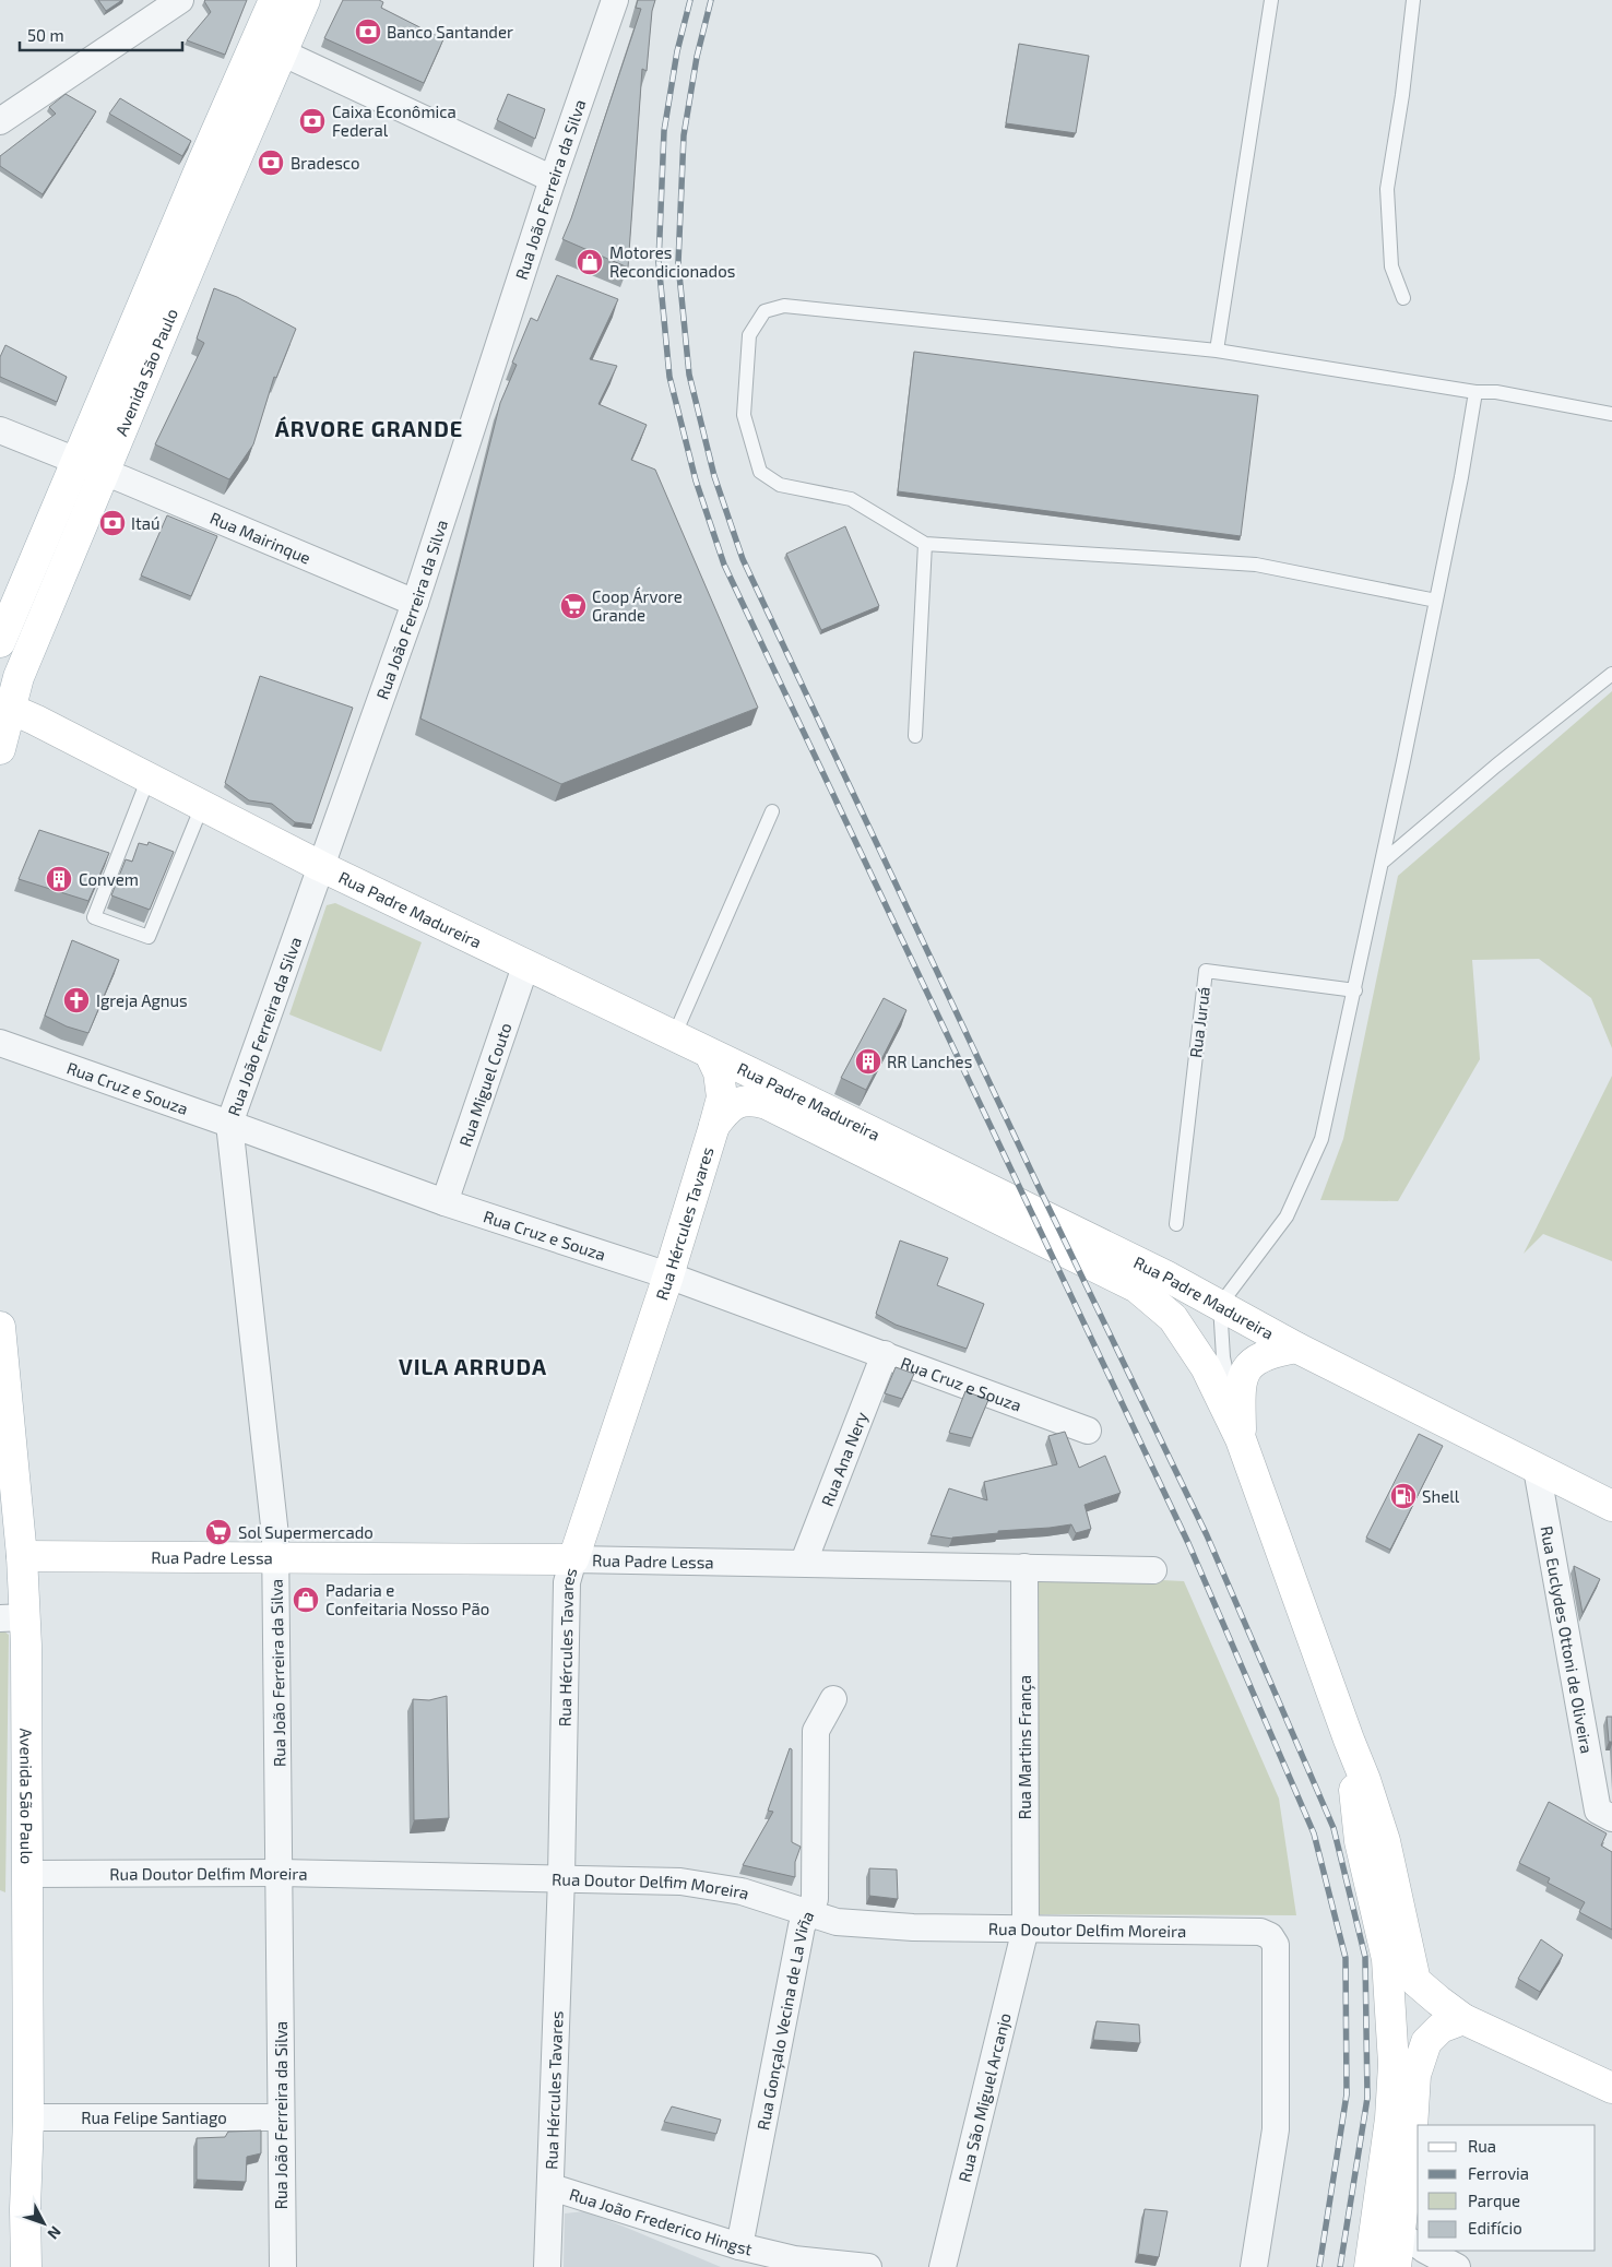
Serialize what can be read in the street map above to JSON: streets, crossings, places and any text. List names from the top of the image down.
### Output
{
  "streets": {
    "main road": [
      "Avenida São Paulo",
      "Rua Padre Madureira",
      "Rua Hércules Tavares",
      "Rua Padre Lessa"
    ],
    "street": [
      "Rua João Ferreira da Silva",
      "Rua Mairinque",
      "Rua Miguel Couto",
      "Rua Cruz e Souza",
      "Rua Ana Nery",
      "Rua Euclydes Ottoni de Oliveira",
      "Rua Martins França",
      "Rua Doutor Delfim Moreira",
      "Rua Gonçalo Vecina de La Viña",
      "Rua São Miguel Arcanjo",
      "Rua Felipe Santiago",
      "Rua João Frederico Hingst"
    ],
    "lane": ["Rua Juruá"]
  },
  "crossings": [
    ["Rua João Ferreira da Silva", "Rua Mairinque"],
    ["Rua João Ferreira da Silva", "Rua Padre Madureira"],
    ["Rua João Ferreira da Silva", "Rua Cruz e Souza"],
    ["Rua João Ferreira da Silva", "Rua Padre Lessa"],
    ["Rua João Ferreira da Silva", "Rua Doutor Delfim Moreira"],
    ["Rua João Ferreira da Silva", "Rua Felipe Santiago"],
    ["Avenida São Paulo", "Rua Mairinque"],
    ["Avenida São Paulo", "Rua Padre Madureira"],
    ["Avenida São Paulo", "Rua Padre Lessa"],
    ["Avenida São Paulo", "Rua Doutor Delfim Moreira"],
    ["Avenida São Paulo", "Rua Felipe Santiago"],
    ["Rua Padre Madureira", "Rua Miguel Couto"],
    ["Rua Padre Madureira", "Rua Hércules Tavares"],
    ["Rua Padre Madureira", "Rua Euclydes Ottoni de Oliveira"],
    ["Rua Miguel Couto", "Rua Cruz e Souza"],
    ["Rua Cruz e Souza", "Rua Hércules Tavares"],
    ["Rua Cruz e Souza", "Rua Ana Nery"],
    ["Rua Hércules Tavares", "Rua Padre Lessa"],
    ["Rua Hércules Tavares", "Rua Doutor Delfim Moreira"],
    ["Rua Hércules Tavares", "Rua João Frederico Hingst"],
    ["Rua Ana Nery", "Rua Padre Lessa"],
    ["Rua Padre Lessa", "Rua Martins França"],
    ["Rua Martins França", "Rua Doutor Delfim Moreira"],
    ["Rua Martins França", "Rua São Miguel Arcanjo"],
    ["Rua Doutor Delfim Moreira", "Rua Gonçalo Vecina de La Viña"],
    ["Rua Doutor Delfim Moreira", "Rua São Miguel Arcanjo"],
    ["Rua Gonçalo Vecina de La Viña", "Rua João Frederico Hingst"]
  ],
  "districts": ["ÁRVORE GRANDE", "VILA ARRUDA"],
  "places": {
    "bank": [
      "Banco Santander",
      "Caixa Econômica Federal",
      "Bradesco",
      "Itaú"
    ],
    "shop": ["Motores Recondicionados", "Padaria e Confeitaria Nosso Pão"],
    "supermarket": ["Coop Árvore Grande", "Sol Supermercado"],
    "building": ["Convem", "RR Lanches"],
    "church": ["Igreja Agnus"],
    "fuel station": ["Shell"]
  },
  "legend": [
    "Rua",
    "Ferrovia",
    "Parque",
    "Edifício"
  ],
  "scale_bar": "50 m",
  "north": "bottom right"
}
